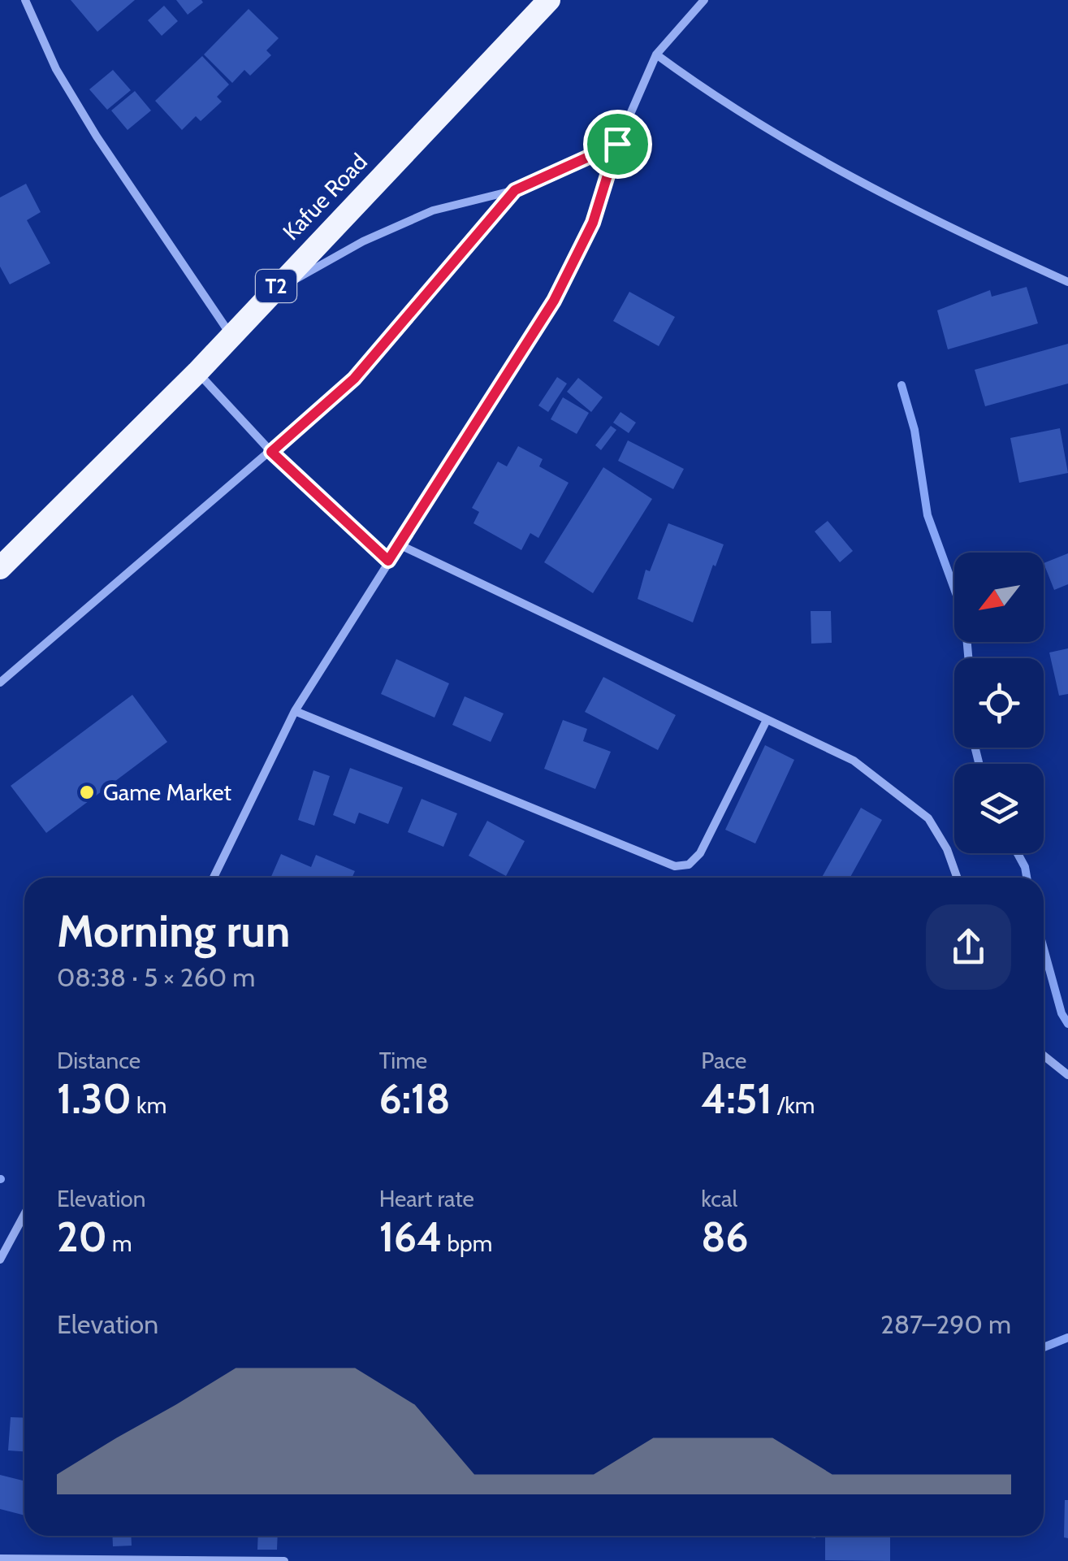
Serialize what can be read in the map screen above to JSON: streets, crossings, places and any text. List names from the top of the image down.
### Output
{
  "streets": {
    "highway": ["Kafue Road", "T2"]
  },
  "places": ["Game Market"],
  "north": "bottom left",
  "page": {
    "heading": ["Morning run", "08:38 · 5 × 260 m"],
    "stats": [
      ["Distance", "1.30 km"],
      ["Time", "6:18"],
      ["Pace", "4:51 /km"],
      ["Elevation", "20 m"],
      ["Heart rate", "164 bpm"],
      ["kcal", "86"]
    ],
    "chart": ["Elevation", "287–290 m"]
  }
}
